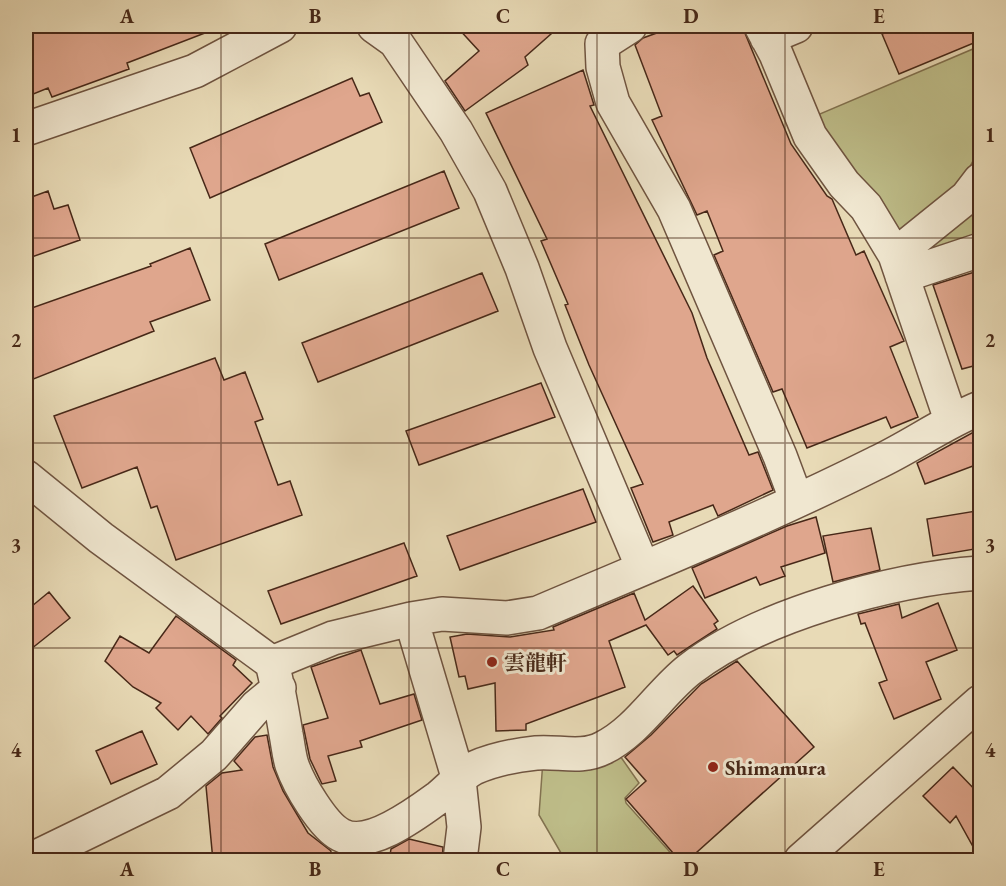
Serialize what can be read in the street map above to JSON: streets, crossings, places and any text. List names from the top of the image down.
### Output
{
  "places": ["雲龍軒", "Shimamura"],
  "grid": {
    "columns": [
      "A",
      "B",
      "C",
      "D",
      "E"
    ],
    "rows": [
      "1",
      "2",
      "3",
      "4"
    ]
  }
}
